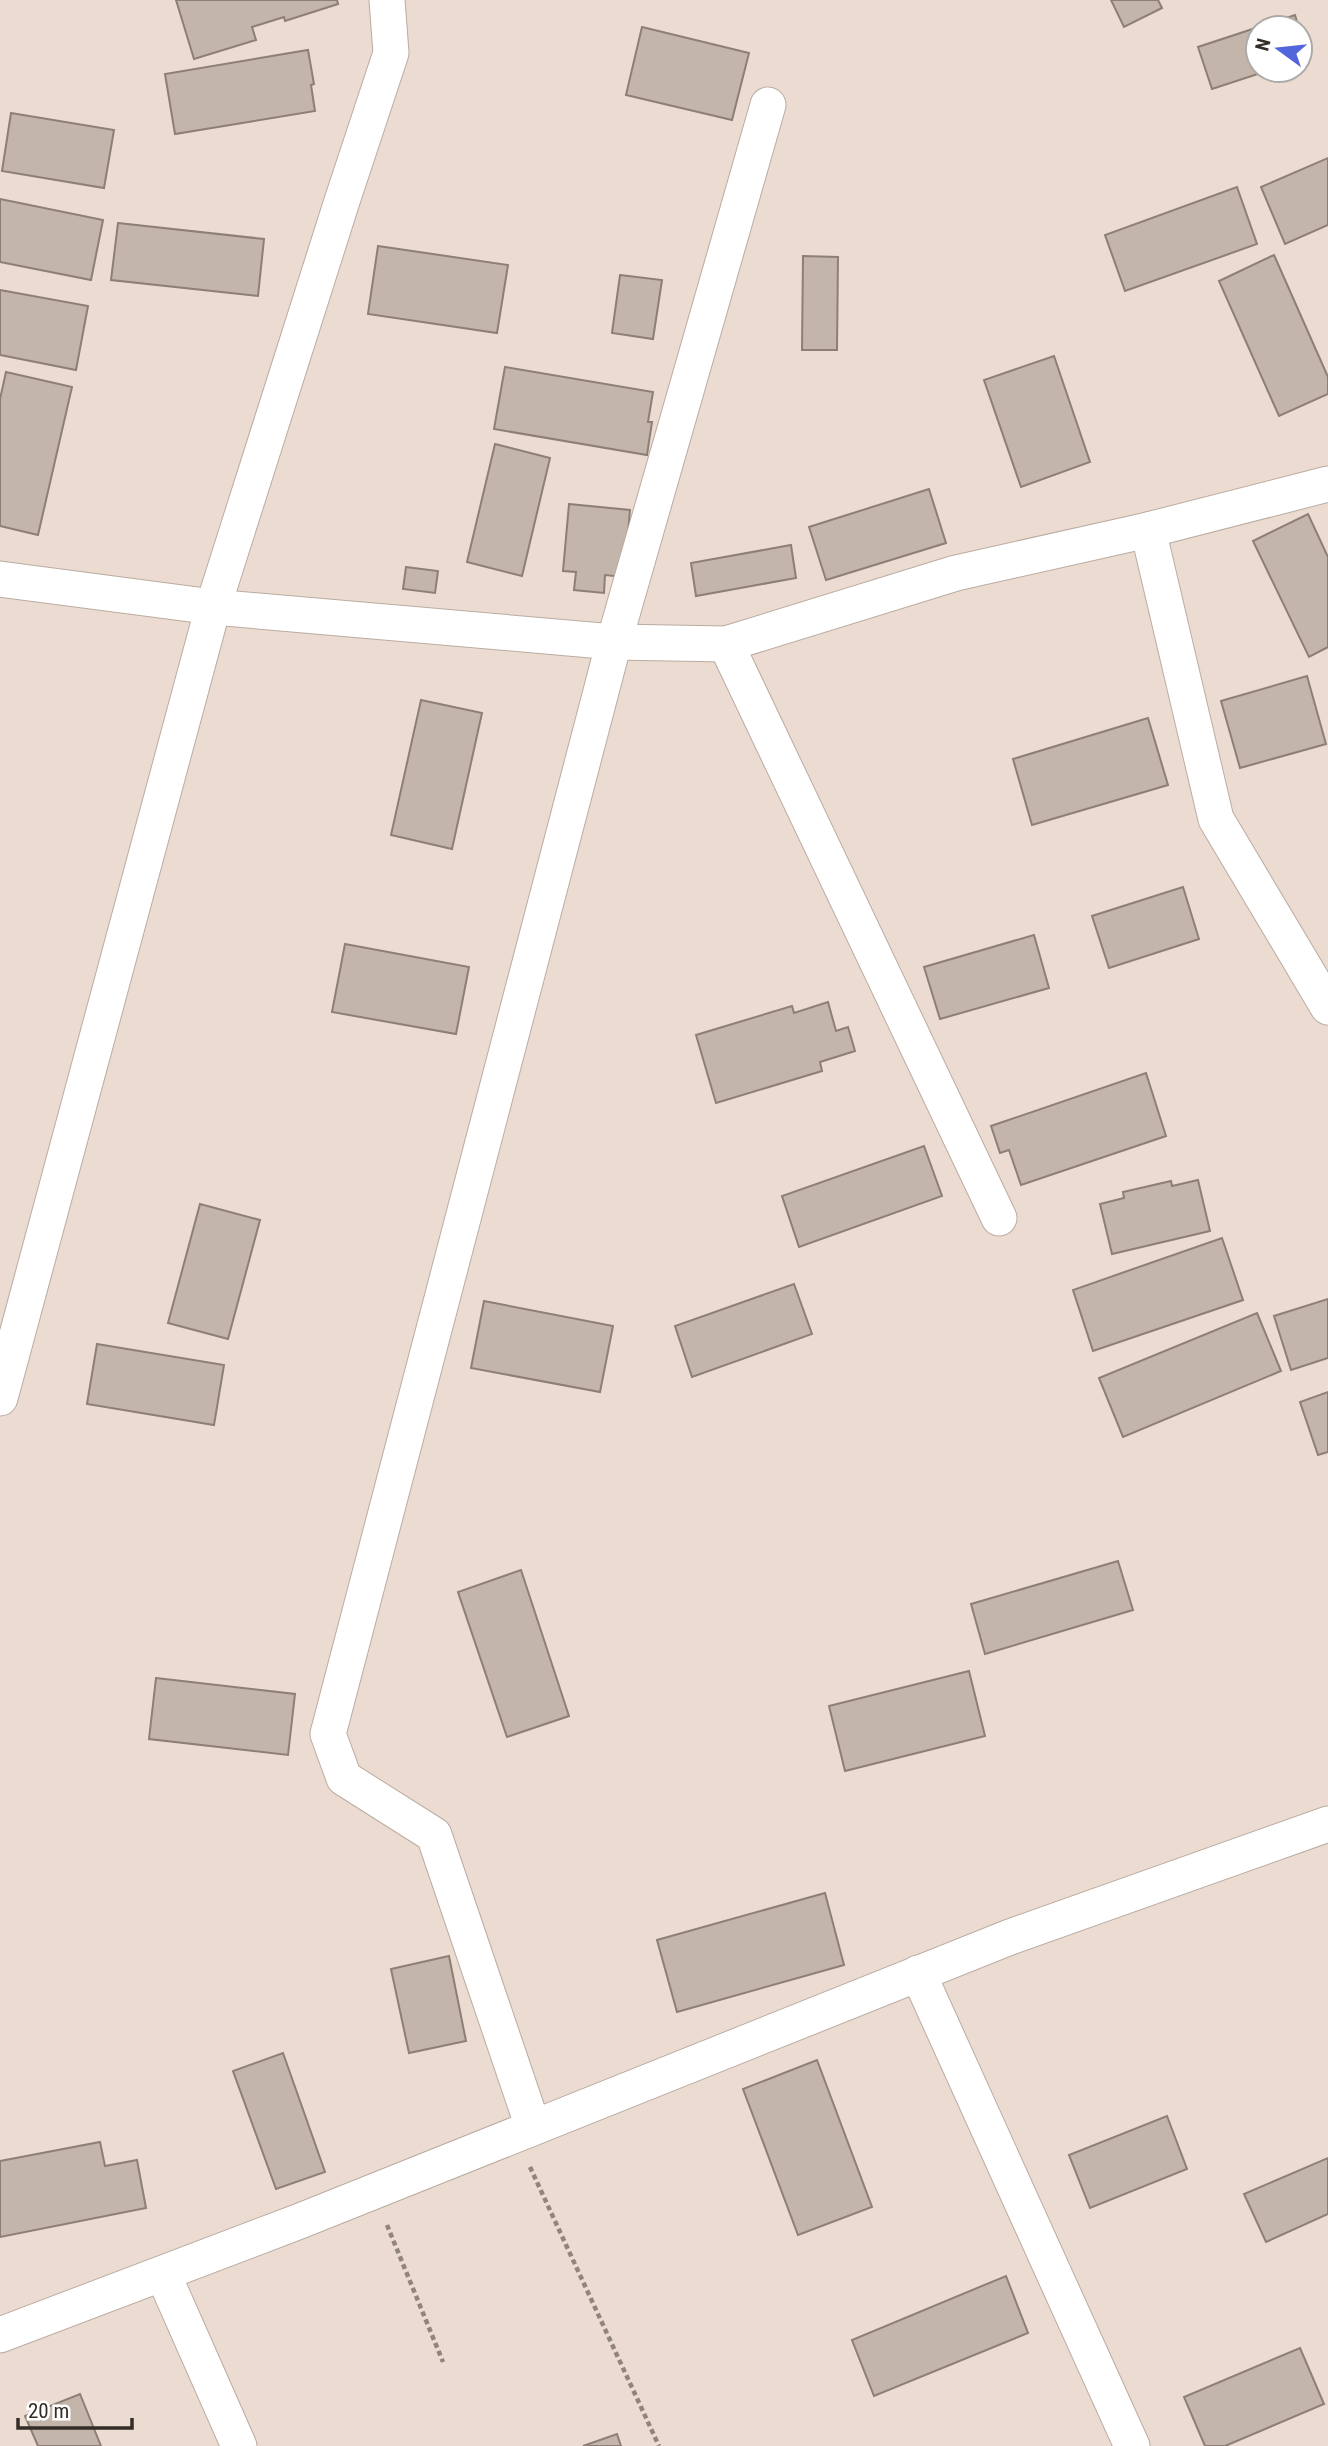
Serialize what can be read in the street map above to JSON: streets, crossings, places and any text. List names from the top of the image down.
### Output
{
  "scale_bar": "20 m",
  "north": "left"
}
